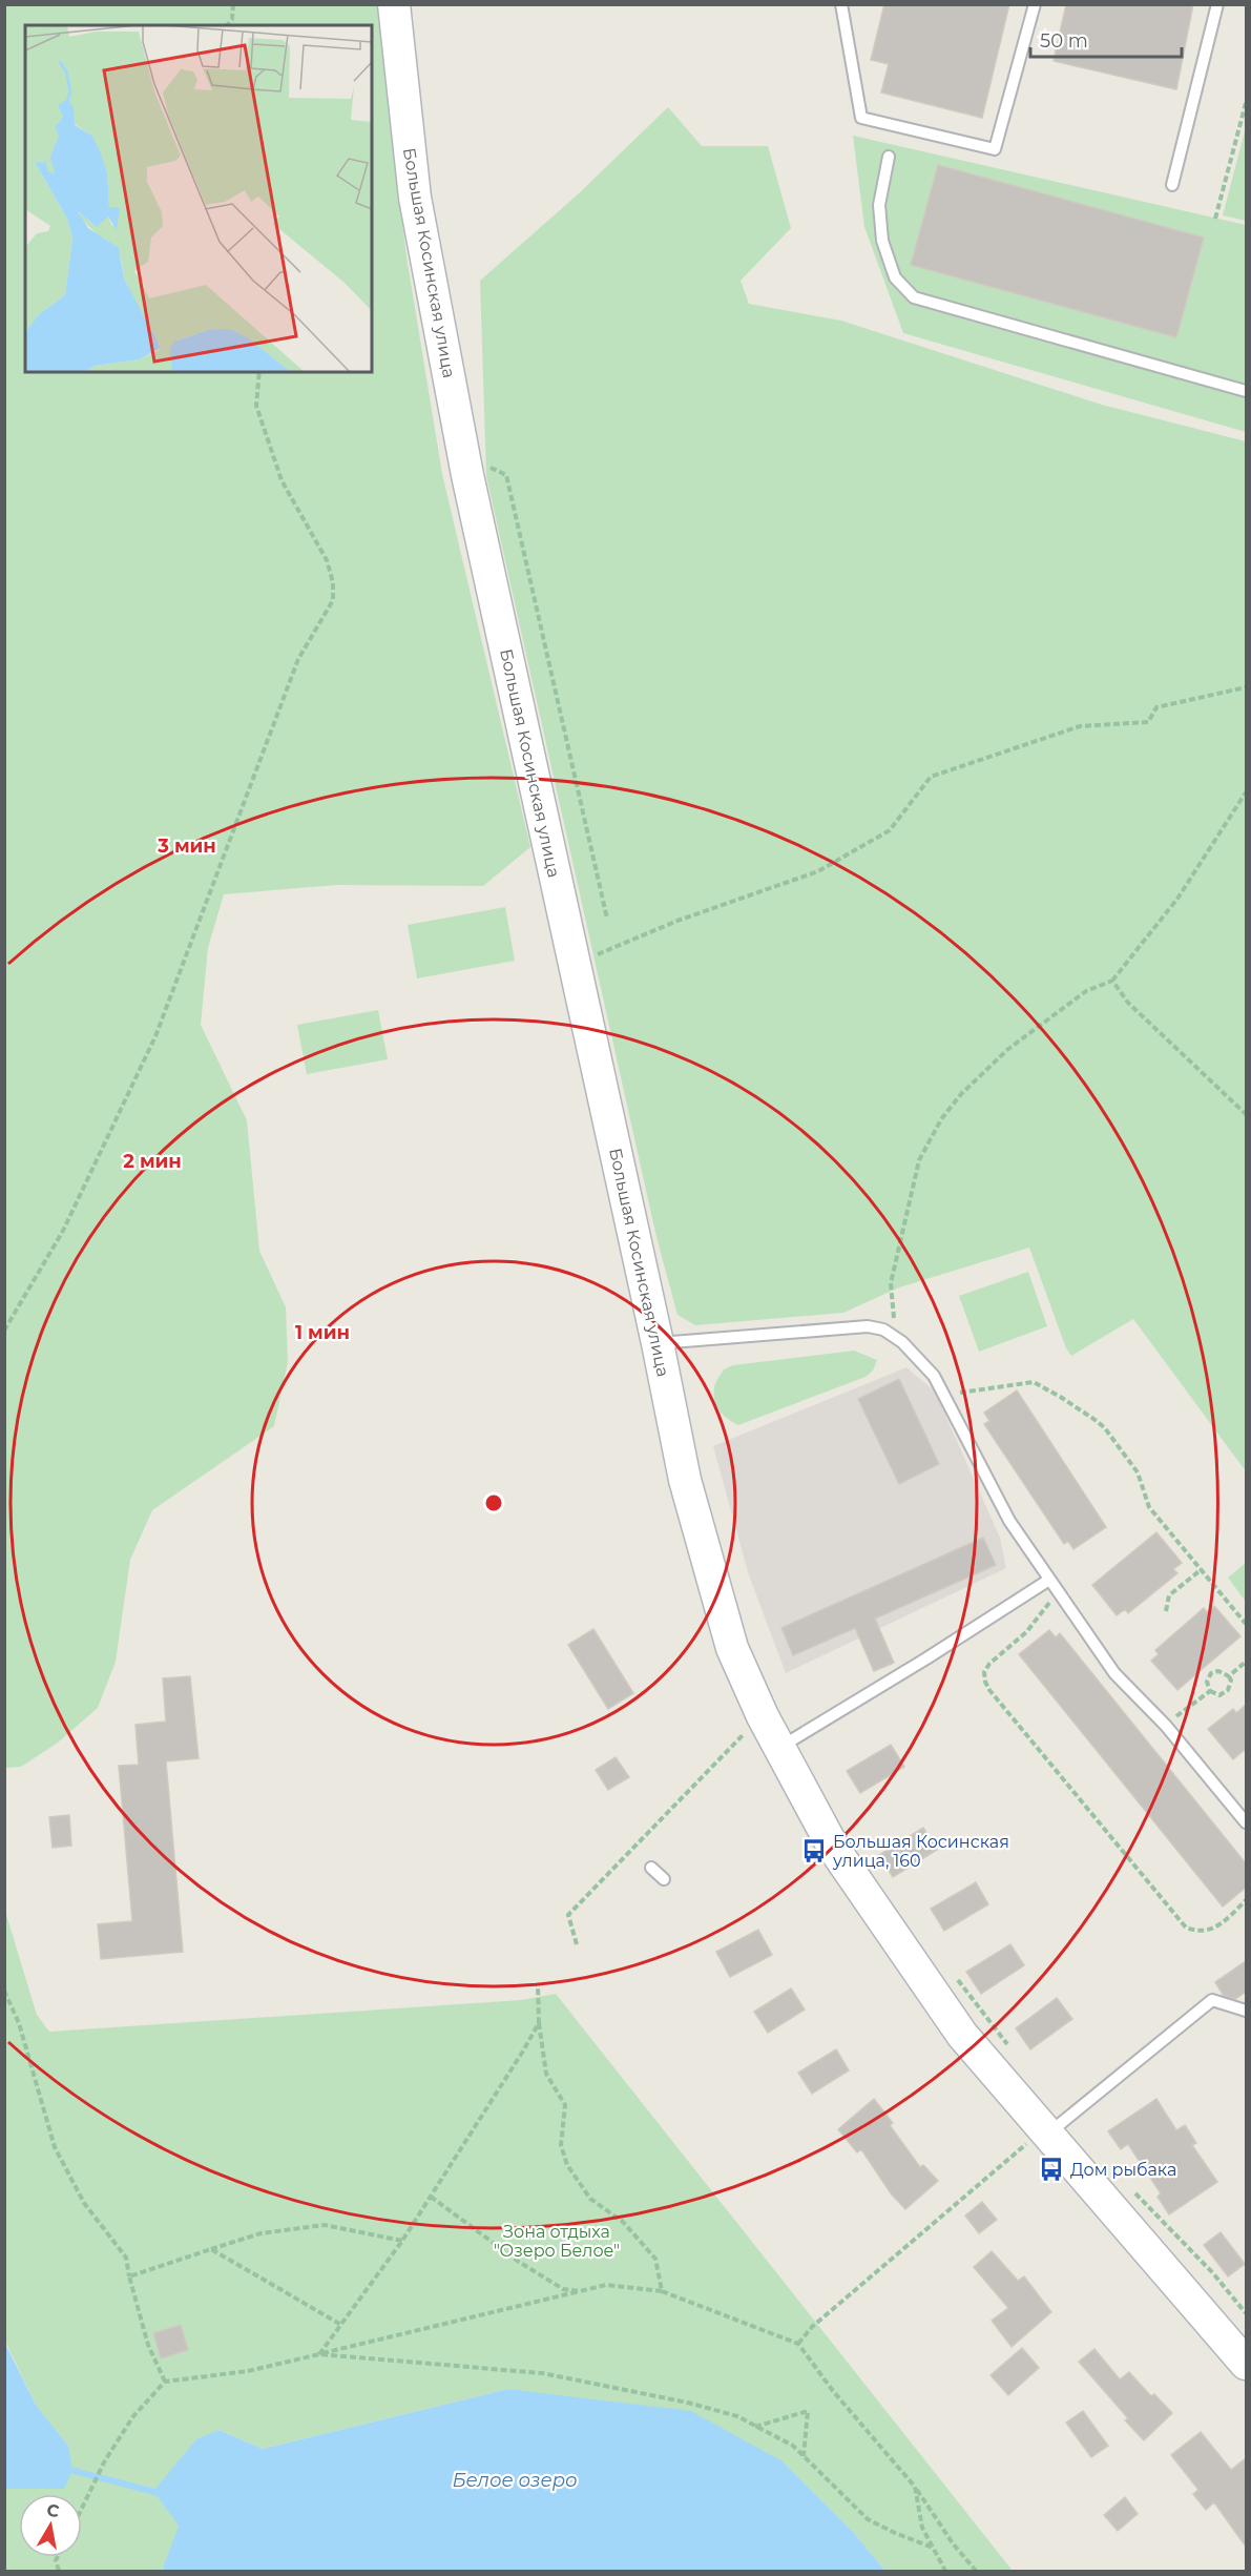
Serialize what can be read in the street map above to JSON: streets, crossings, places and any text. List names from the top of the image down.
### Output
{
  "streets": {
    "street": ["Большая Косинская улица"]
  },
  "water": ["Белое озеро"],
  "parks": ["Зона отдыха \"Озеро Белое\""],
  "places": {
    "bus stop": ["Большая Косинская улица, 160", "Дом рыбака"]
  },
  "scale_bar": "50 m",
  "north": "top",
  "rings": ["3 мин", "2 мин", "1 мин"]
}
